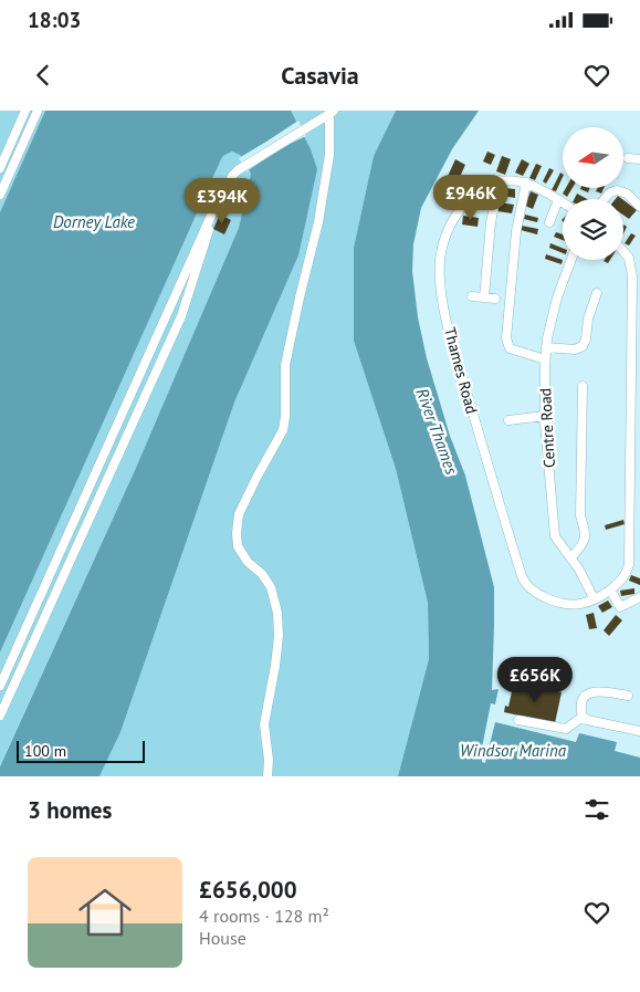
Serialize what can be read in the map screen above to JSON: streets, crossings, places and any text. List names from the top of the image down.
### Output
{
  "streets": {
    "street": ["Thames Road", "Centre Road"]
  },
  "crossings": [
    ["Thames Road", "Centre Road"]
  ],
  "water": ["Dorney Lake", "River Thames", "Windsor Marina"],
  "scale_bar": "100 m",
  "north": "left",
  "page": {
    "status": "18:03",
    "header": "Casavia",
    "price": ["£946K", "£394K", "£656K"],
    "scale": "100 m",
    "heading": "3 homes",
    "list": [
      {
        "name": "£656,000",
        "note": "4 rooms · 128 m² · House"
      }
    ]
  }
}
